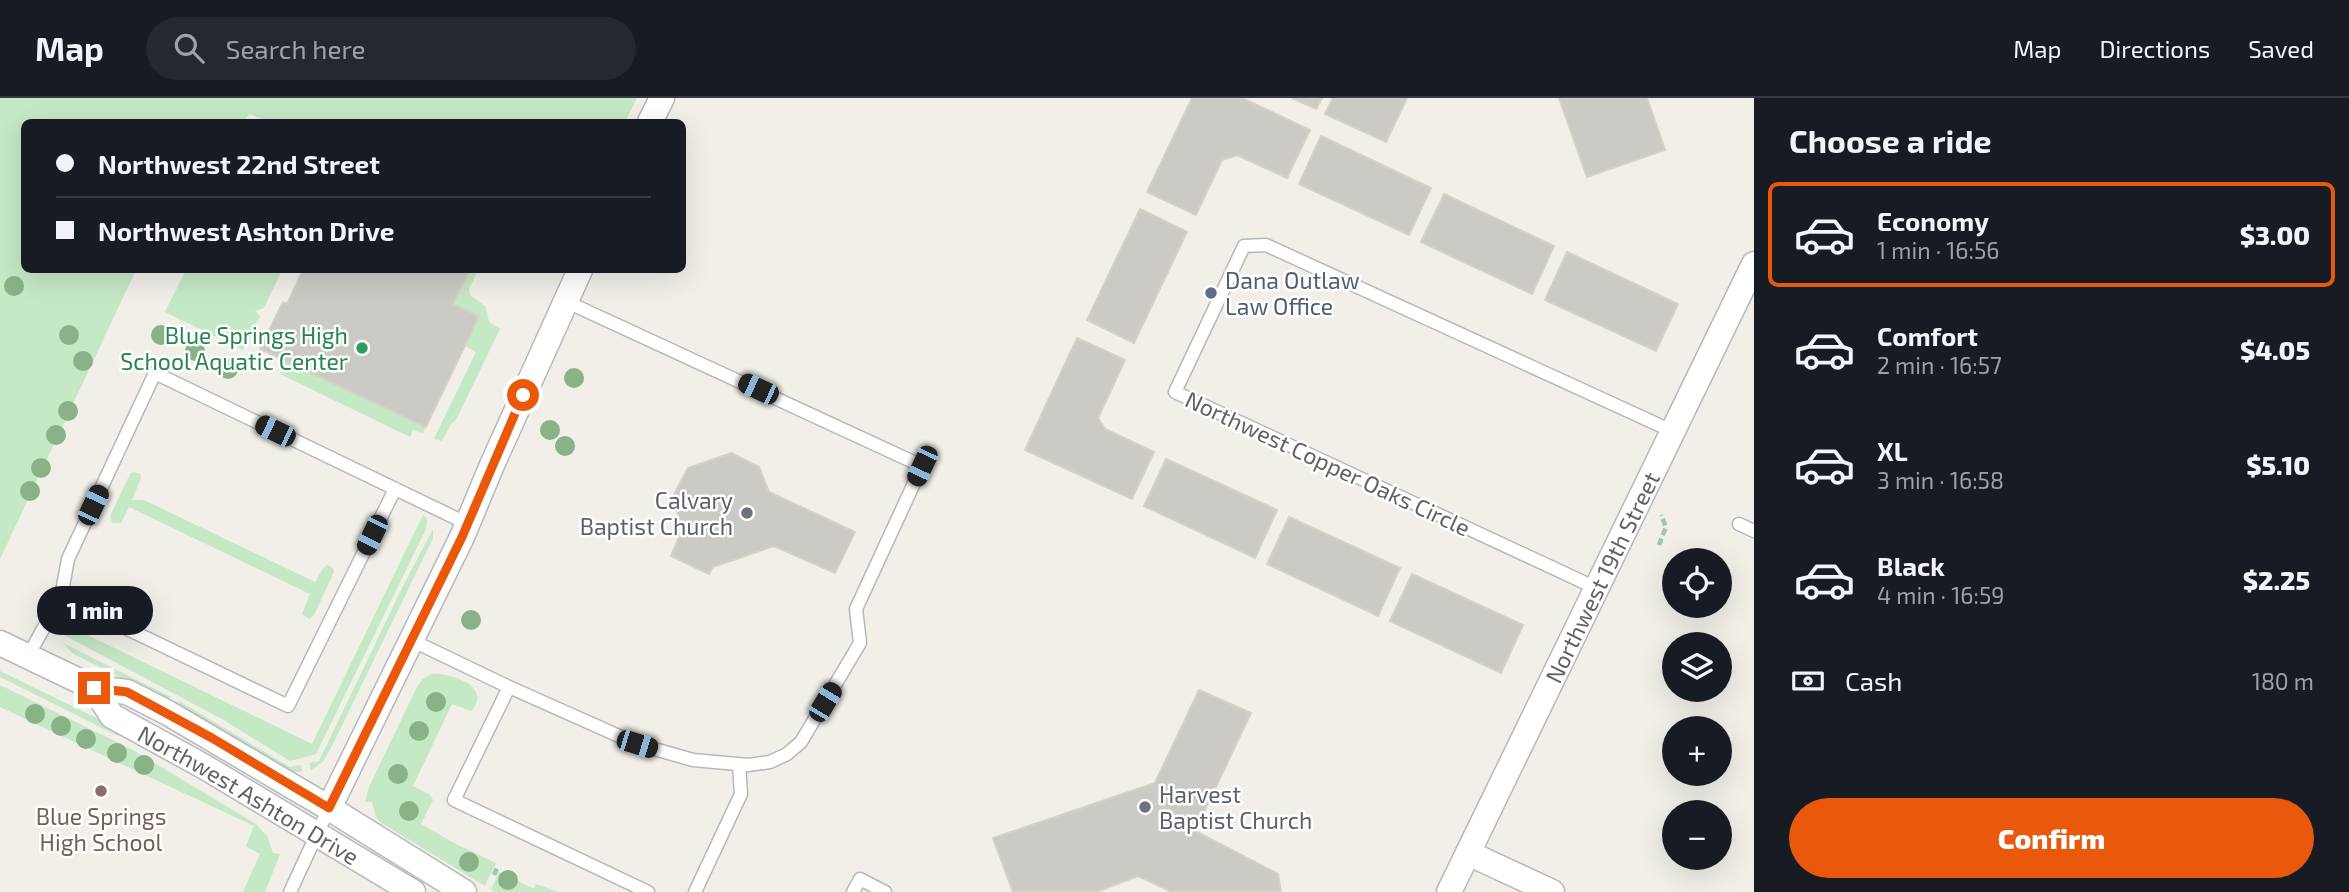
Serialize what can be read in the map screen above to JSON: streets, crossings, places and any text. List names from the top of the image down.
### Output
{
  "streets": {
    "street": ["Northwest 19th Street", "Northwest Ashton Drive"],
    "lane": ["Northwest Copper Oaks Circle"]
  },
  "crossings": [
    ["Northwest Copper Oaks Circle", "Northwest 19th Street"]
  ],
  "places": [
    "Dana Outlaw Law Office",
    "Blue Springs High School Aquatic Center",
    "Calvary Baptist Church",
    "Blue Springs High School",
    "Harvest Baptist Church"
  ],
  "page": {
    "header": "Map",
    "search": "Search here",
    "nav": ["Map", "Directions", "Saved"],
    "heading": "Choose a ride",
    "banner": ["Northwest 22nd Street", "Northwest Ashton Drive"],
    "list": [
      {
        "name": "Economy",
        "note": "1 min · 16:56",
        "value": "$3.00"
      },
      {
        "name": "Comfort",
        "note": "2 min · 16:57",
        "value": "$4.05"
      },
      {
        "name": "XL",
        "note": "3 min · 16:58",
        "value": "$5.10"
      },
      {
        "name": "Black",
        "note": "4 min · 16:59",
        "value": "$2.25"
      }
    ],
    "map_buttons": ["+", "−"],
    "bubble": "1 min",
    "pay": ["Cash", "180 m"],
    "buttons": "Confirm"
  }
}
